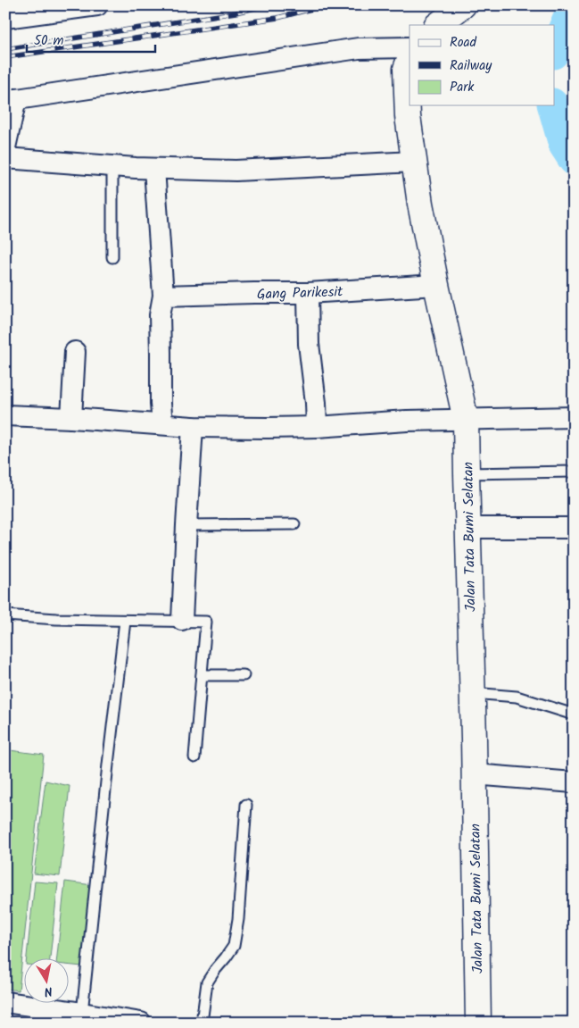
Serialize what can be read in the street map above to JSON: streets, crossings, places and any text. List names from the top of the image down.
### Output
{
  "streets": {
    "street": ["Gang Parikesit", "Jalan Tata Bumi Selatan"]
  },
  "crossings": [
    ["Gang Parikesit", "Jalan Tata Bumi Selatan"]
  ],
  "legend": ["Road", "Railway", "Park"],
  "scale_bar": "50 m",
  "north": "bottom"
}
